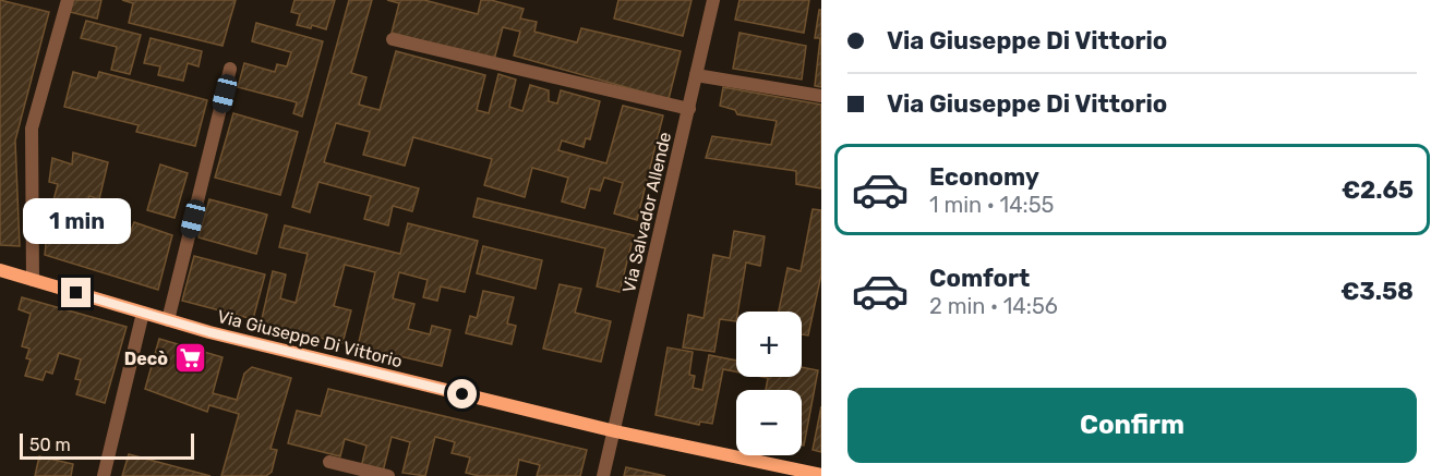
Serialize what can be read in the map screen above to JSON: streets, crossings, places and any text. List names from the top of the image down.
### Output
{
  "streets": {
    "street": ["Via Salvador Allende", "Via Giuseppe Di Vittorio"]
  },
  "crossings": [
    ["Via Salvador Allende", "Via Giuseppe Di Vittorio"]
  ],
  "places": {
    "supermarket": ["Decò"]
  },
  "scale_bar": "50 m",
  "page": {
    "banner": ["Via Giuseppe Di Vittorio", "Via Giuseppe Di Vittorio"],
    "list": [
      {
        "name": "Economy",
        "note": "1 min · 14:55",
        "value": "€2.65"
      },
      {
        "name": "Comfort",
        "note": "2 min · 14:56",
        "value": "€3.58"
      }
    ],
    "bubble": "1 min",
    "map_buttons": ["+", "−"],
    "buttons": "Confirm",
    "scale": "50 m"
  }
}
